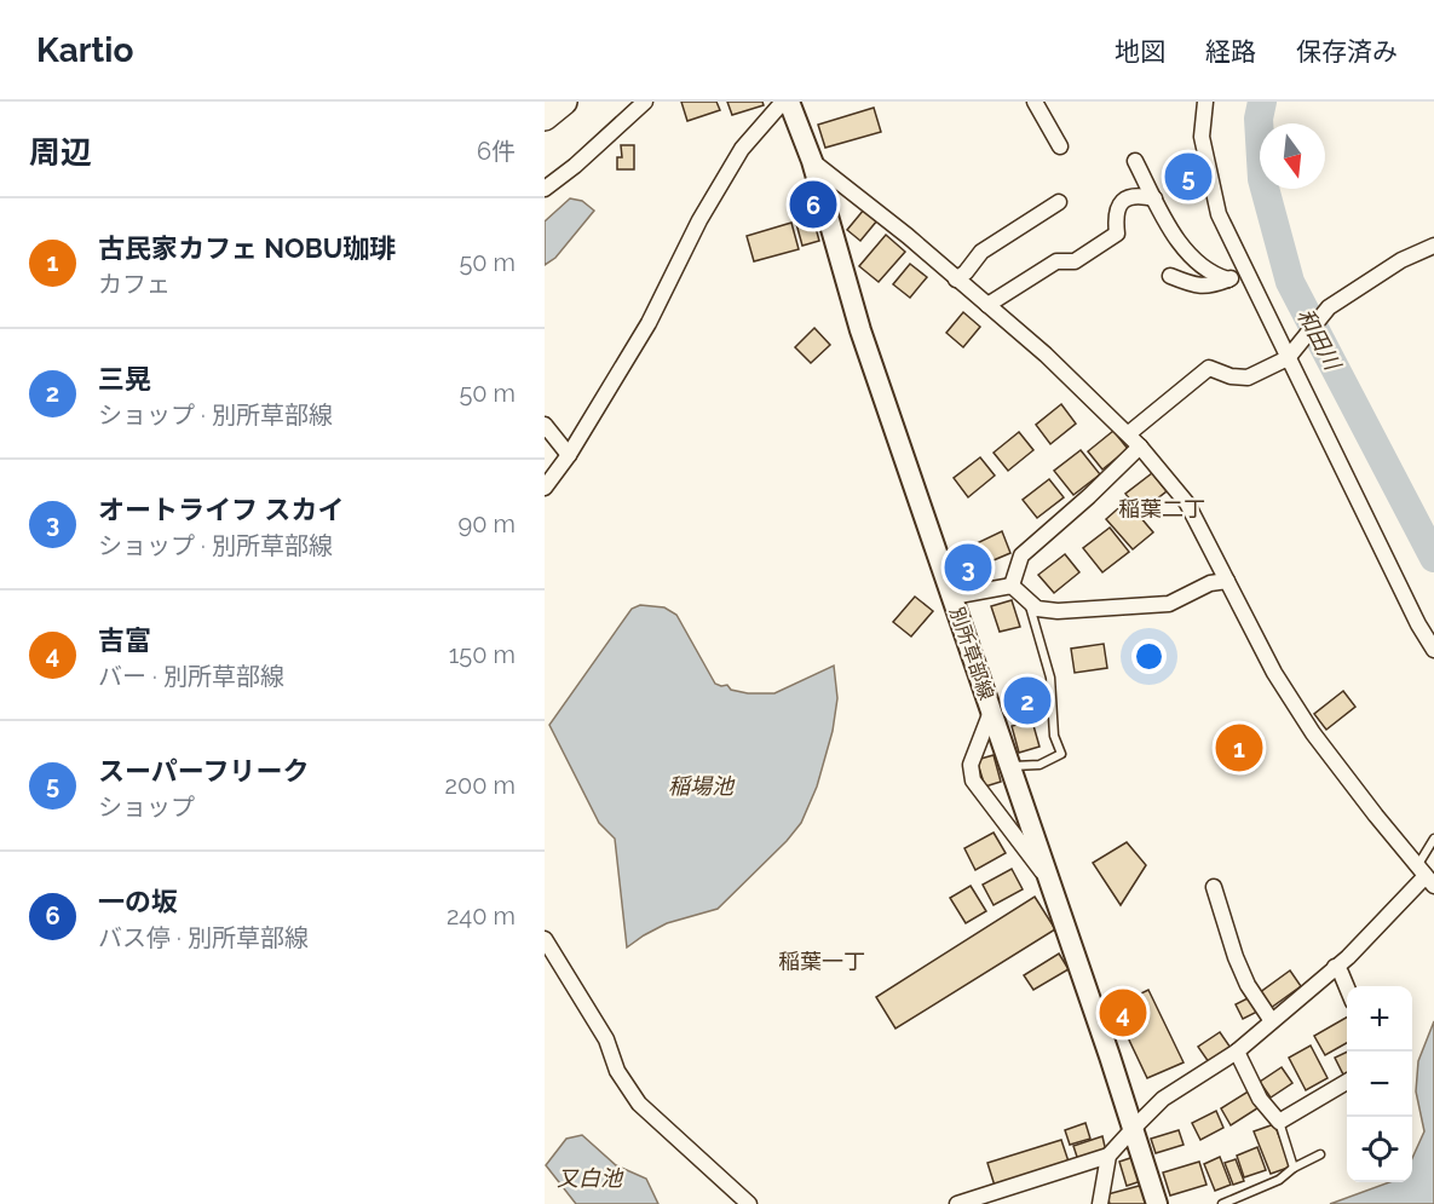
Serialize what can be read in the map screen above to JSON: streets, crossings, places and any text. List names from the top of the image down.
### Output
{
  "streets": {
    "main road": ["別所草部線"]
  },
  "districts": ["稲葉二丁", "稲葉一丁"],
  "water": ["和田川", "稲場池", "又白池"],
  "north": "bottom",
  "page": {
    "header": "Kartio",
    "nav": ["地図", "経路", "保存済み"],
    "heading": ["周辺", "6件"],
    "pins": [
      "5",
      "6",
      "3",
      "2",
      "1",
      "4"
    ],
    "list": [
      {
        "mark": "1",
        "name": "古民家カフェ NOBU珈琲",
        "note": "カフェ",
        "value": "50 m"
      },
      {
        "mark": "2",
        "name": "三晃",
        "note": "ショップ · 別所草部線",
        "value": "50 m"
      },
      {
        "mark": "3",
        "name": "オートライフ スカイ",
        "note": "ショップ · 別所草部線",
        "value": "90 m"
      },
      {
        "mark": "4",
        "name": "吉富",
        "note": "バー · 別所草部線",
        "value": "150 m"
      },
      {
        "mark": "5",
        "name": "スーパーフリーク",
        "note": "ショップ",
        "value": "200 m"
      },
      {
        "mark": "6",
        "name": "一の坂",
        "note": "バス停 · 別所草部線",
        "value": "240 m"
      }
    ],
    "map_buttons": ["+", "−"]
  }
}
